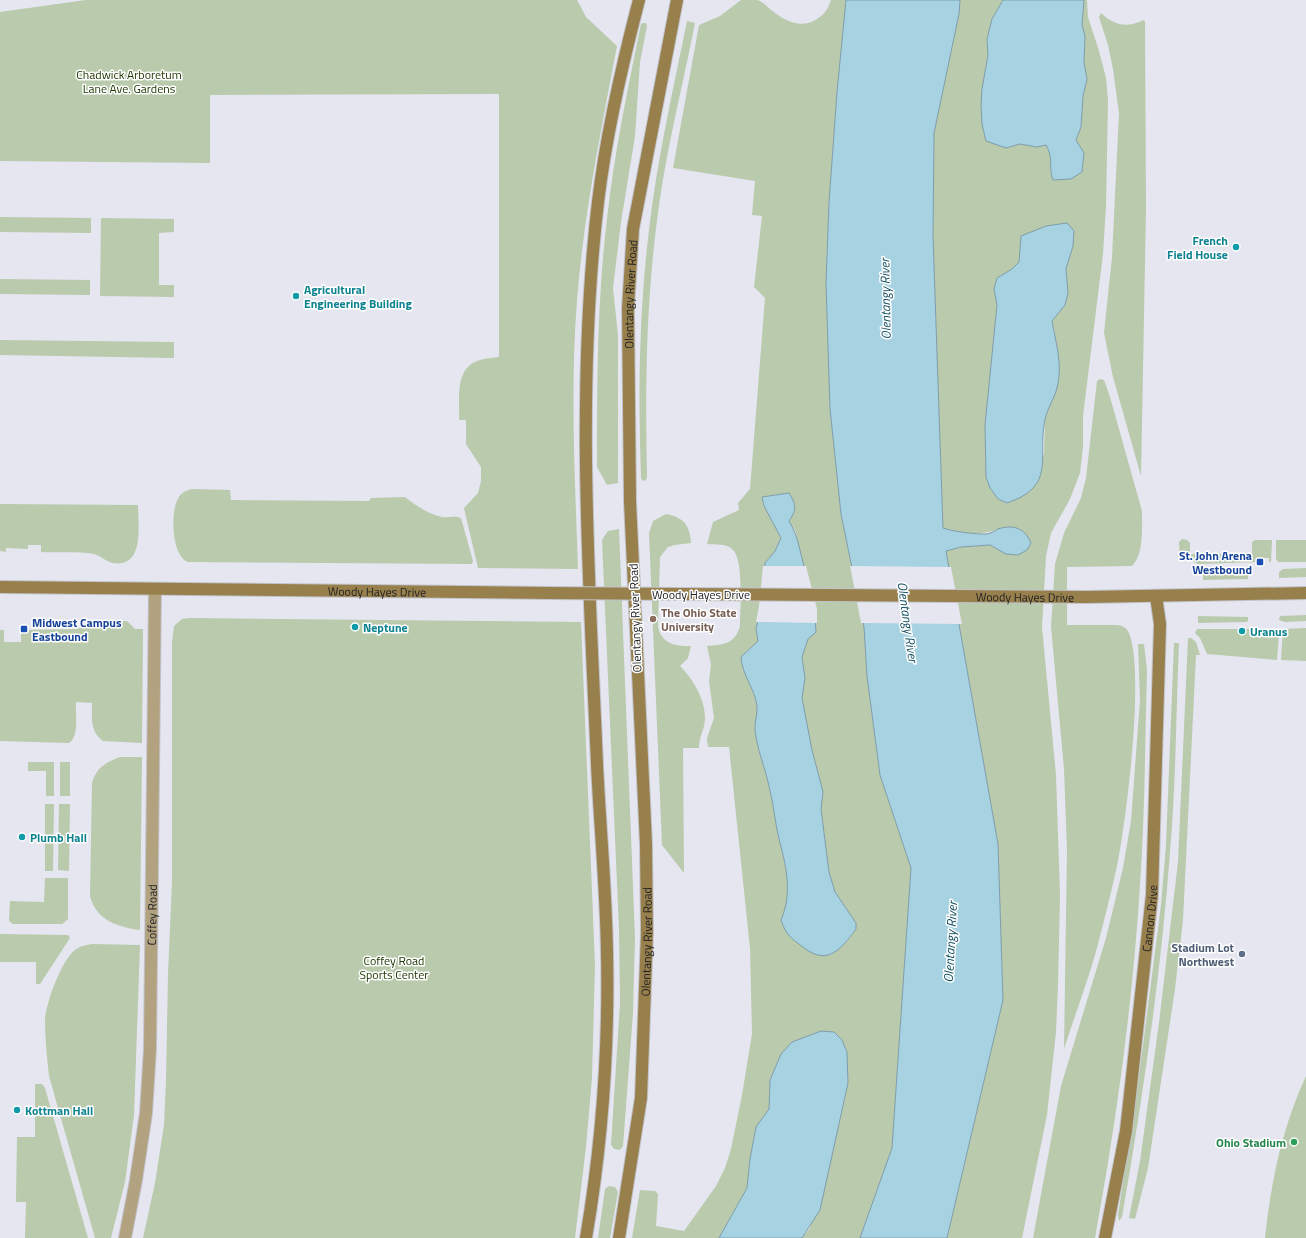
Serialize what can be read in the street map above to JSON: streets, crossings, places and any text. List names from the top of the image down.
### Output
{
  "streets": {
    "main road": ["Olentangy River Road", "Woody Hayes Drive", "Cannon Drive"],
    "street": ["Coffey Road"]
  },
  "crossings": [
    ["Woody Hayes Drive", "Coffey Road"],
    ["Woody Hayes Drive", "Cannon Drive"]
  ],
  "water": ["Olentangy River"],
  "parks": ["Chadwick Arboretum Lane Ave. Gardens", "Coffey Road Sports Center"],
  "places": {
    "other": [
      "French Field House",
      "Agricultural Engineering Building",
      "The Ohio State University",
      "Neptune",
      "Uranus",
      "Plumb Hall",
      "Stadium Lot Northwest",
      "Kottman Hall",
      "Ohio Stadium"
    ],
    "transit": ["St. John Arena Westbound", "Midwest Campus Eastbound"]
  }
}
